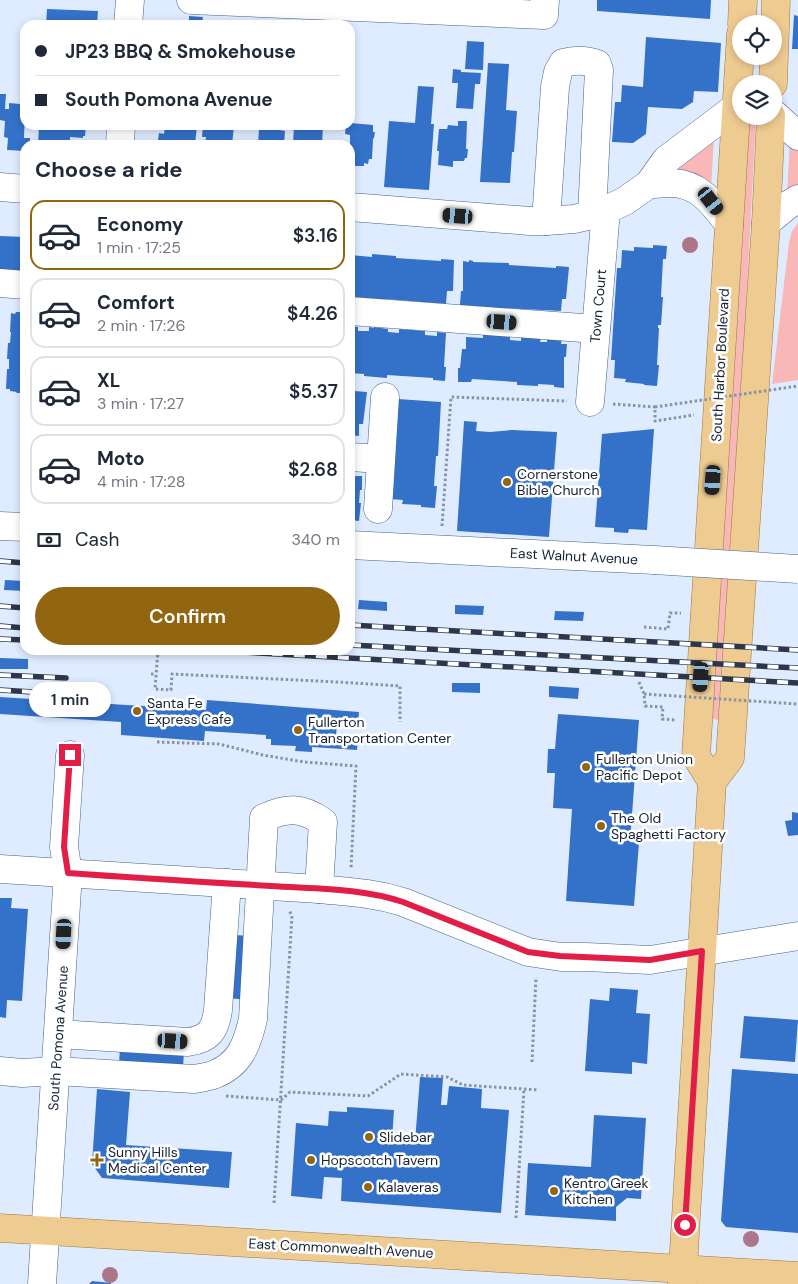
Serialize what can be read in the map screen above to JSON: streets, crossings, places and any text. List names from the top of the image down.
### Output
{
  "streets": {
    "main road": ["South Harbor Boulevard", "East Commonwealth Avenue"],
    "street": ["Town Court", "East Walnut Avenue", "South Pomona Avenue"]
  },
  "crossings": [
    ["South Pomona Avenue", "East Commonwealth Avenue"]
  ],
  "places": {
    "other": [
      "Cornerstone Bible Church",
      "Santa Fe Express Cafe",
      "Fullerton Transportation Center",
      "Fullerton Union Pacific Depot",
      "The Old Spaghetti Factory",
      "Slidebar",
      "Hopscotch Tavern",
      "Kalaveras",
      "Kentro Greek Kitchen"
    ],
    "health": ["Sunny Hills Medical Center"]
  },
  "page": {
    "banner": ["JP23 BBQ & Smokehouse", "South Pomona Avenue"],
    "heading": "Choose a ride",
    "list": [
      {
        "name": "Economy",
        "note": "1 min · 17:25",
        "value": "$3.16"
      },
      {
        "name": "Comfort",
        "note": "2 min · 17:26",
        "value": "$4.26"
      },
      {
        "name": "XL",
        "note": "3 min · 17:27",
        "value": "$5.37"
      },
      {
        "name": "Moto",
        "note": "4 min · 17:28",
        "value": "$2.68"
      }
    ],
    "pay": ["Cash", "340 m"],
    "buttons": "Confirm",
    "bubble": "1 min"
  }
}
